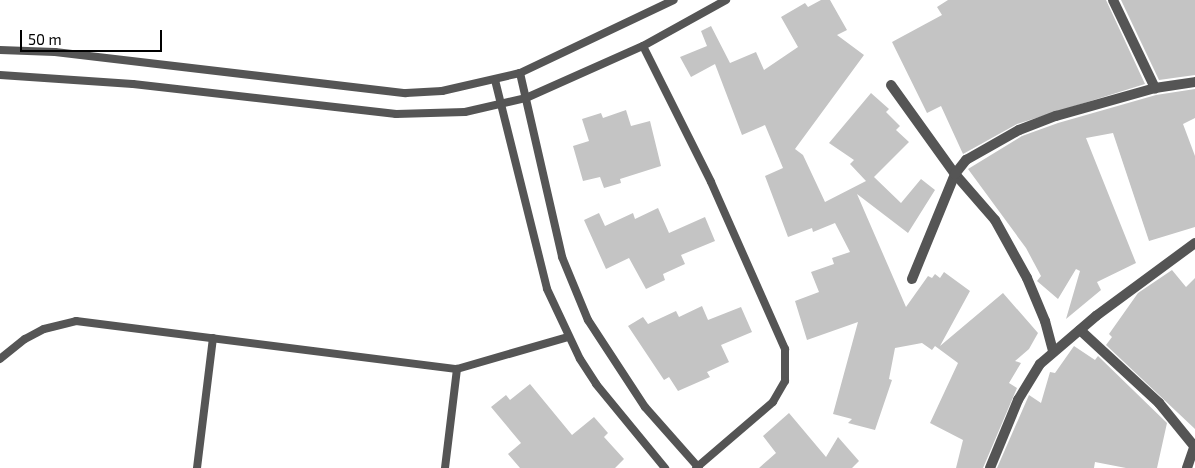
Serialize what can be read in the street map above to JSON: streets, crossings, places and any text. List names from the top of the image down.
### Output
{
  "scale_bar": "50 m"
}
